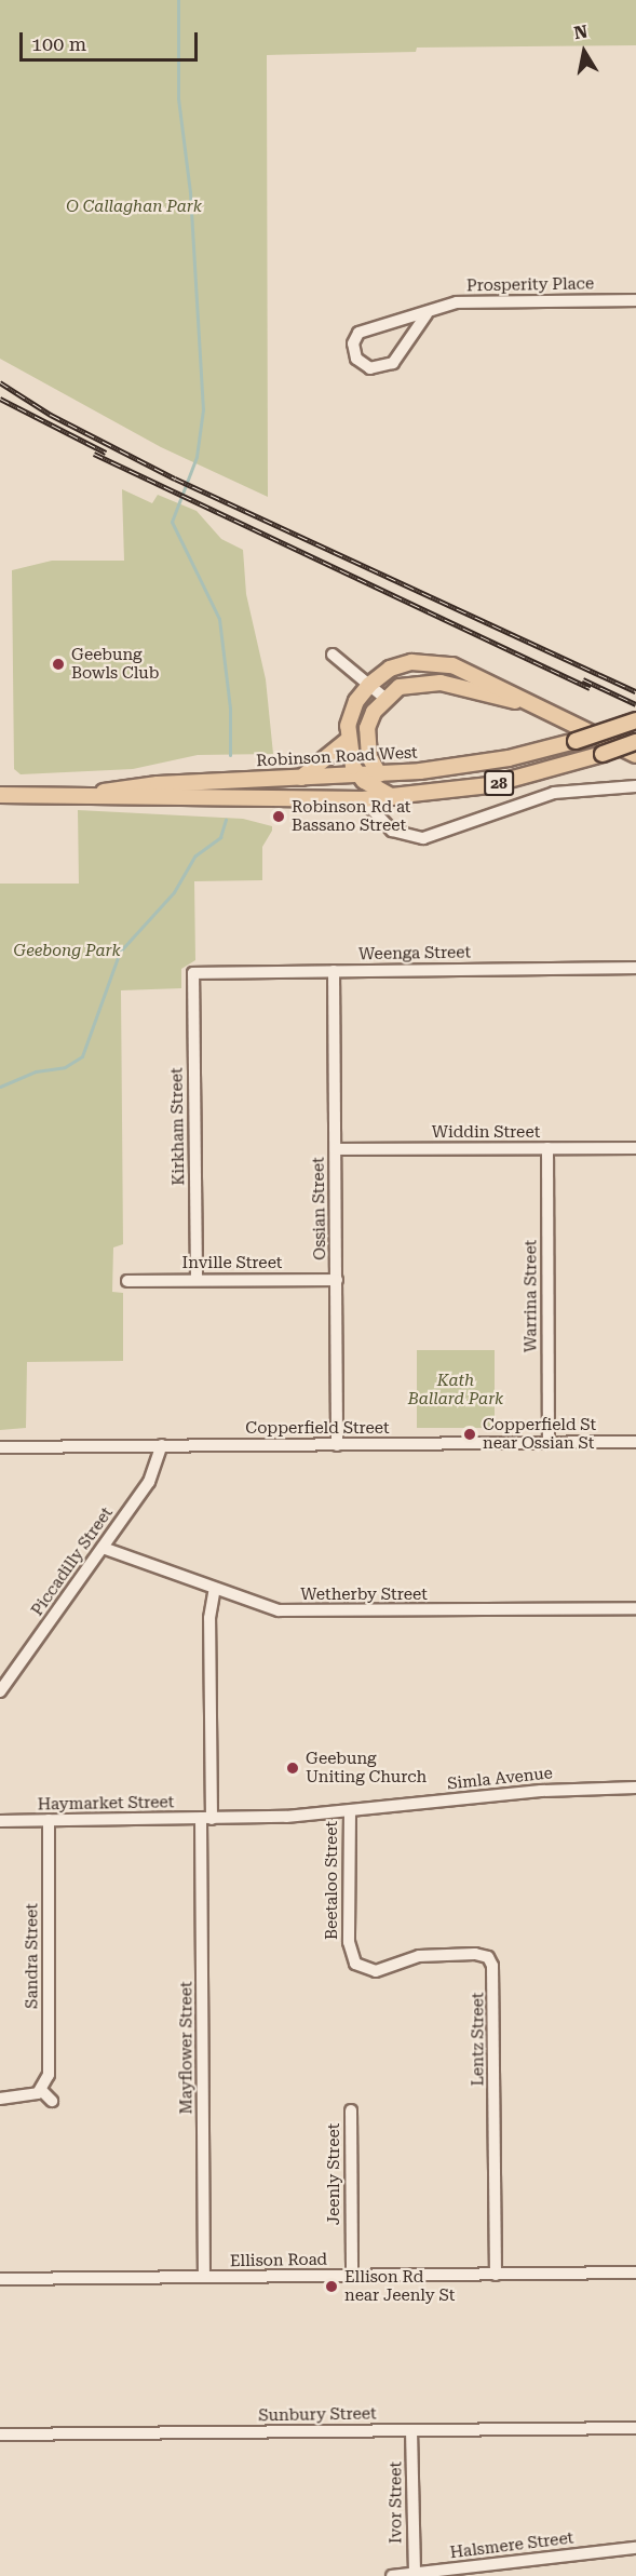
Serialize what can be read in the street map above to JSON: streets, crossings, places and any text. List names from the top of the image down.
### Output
{
  "streets": {
    "main road": ["Robinson Road West", "28"],
    "street": [
      "Prosperity Place",
      "Weenga Street",
      "Kirkham Street",
      "Widdin Street",
      "Ossian Street",
      "Inville Street",
      "Warrina Street",
      "Copperfield Street",
      "Piccadilly Street",
      "Wetherby Street",
      "Simla Avenue",
      "Haymarket Street",
      "Beetaloo Street",
      "Sandra Street",
      "Lentz Street",
      "Mayflower Street",
      "Jeenly Street",
      "Ellison Road",
      "Sunbury Street",
      "Ivor Street",
      "Halsmere Street"
    ]
  },
  "crossings": [
    ["Weenga Street", "Kirkham Street"],
    ["Weenga Street", "Ossian Street"],
    ["Kirkham Street", "Inville Street"],
    ["Widdin Street", "Ossian Street"],
    ["Widdin Street", "Warrina Street"],
    ["Ossian Street", "Inville Street"],
    ["Ossian Street", "Copperfield Street"],
    ["Warrina Street", "Copperfield Street"],
    ["Copperfield Street", "Piccadilly Street"],
    ["Piccadilly Street", "Wetherby Street"],
    ["Wetherby Street", "Mayflower Street"],
    ["Simla Avenue", "Haymarket Street"],
    ["Simla Avenue", "Beetaloo Street"],
    ["Simla Avenue", "Mayflower Street"],
    ["Haymarket Street", "Sandra Street"],
    ["Haymarket Street", "Mayflower Street"],
    ["Beetaloo Street", "Lentz Street"],
    ["Lentz Street", "Ellison Road"],
    ["Mayflower Street", "Ellison Road"],
    ["Jeenly Street", "Ellison Road"],
    ["Sunbury Street", "Ivor Street"],
    ["Ivor Street", "Halsmere Street"]
  ],
  "parks": ["O Callaghan Park", "Geebong Park", "Kath Ballard Park"],
  "places": [
    "Geebung Bowls Club",
    "Robinson Rd at Bassano Street",
    "Copperfield St near Ossian St",
    "Geebung Uniting Church",
    "Ellison Rd near Jeenly St"
  ],
  "scale_bar": "100 m",
  "north": "top"
}
